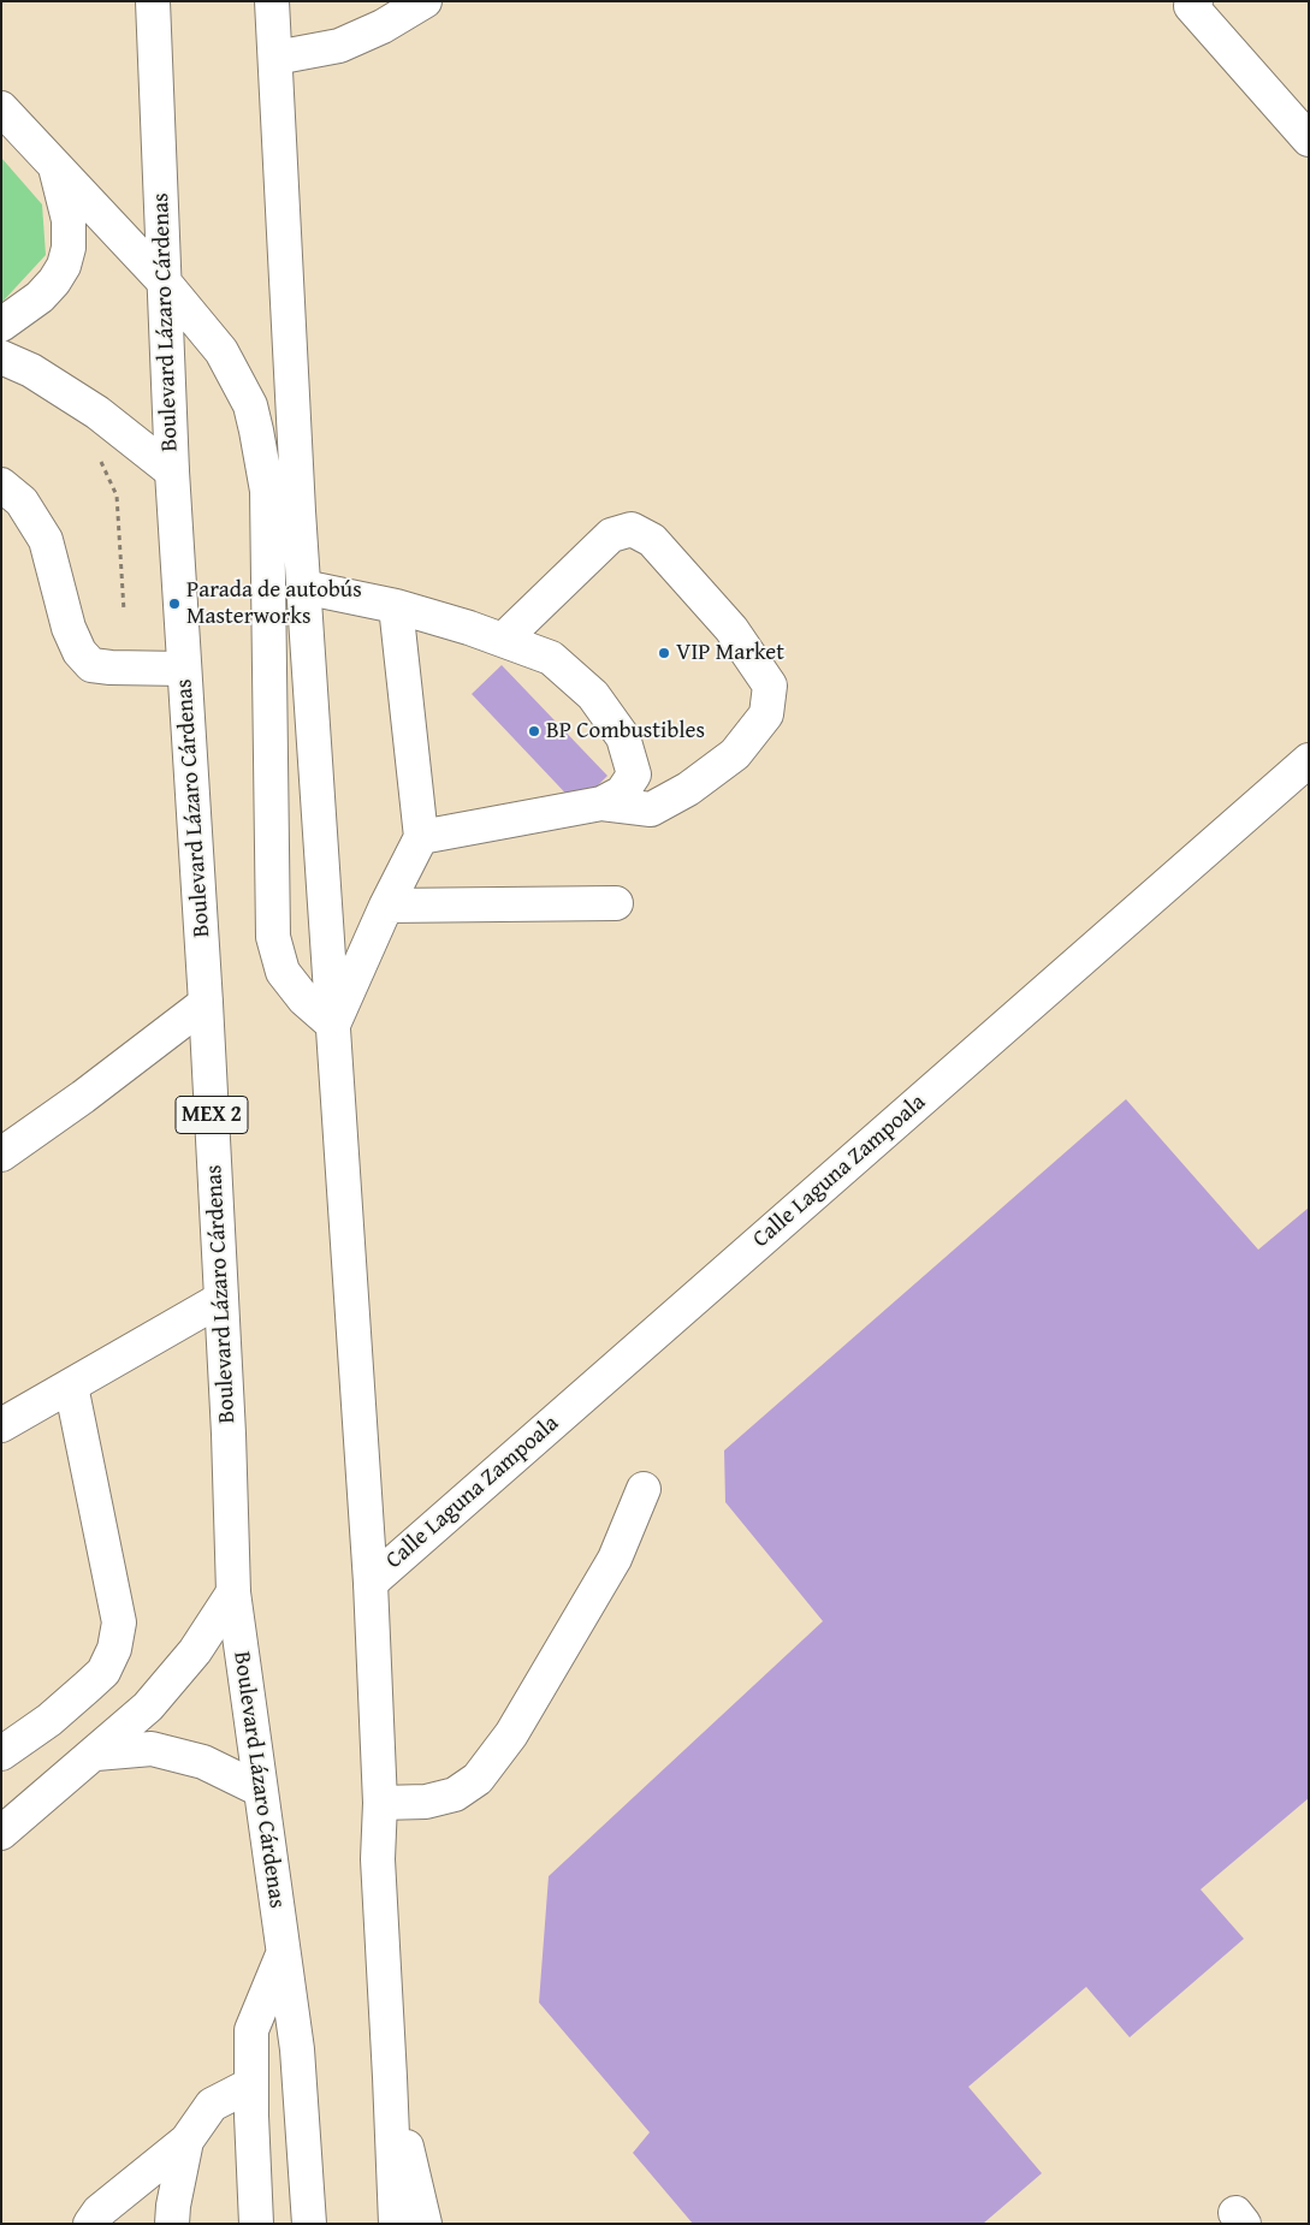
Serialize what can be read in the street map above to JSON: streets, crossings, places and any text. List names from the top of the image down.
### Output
{
  "streets": {
    "main road": ["Boulevard Lázaro Cárdenas", "MEX 2", "Calle Laguna Zampoala"]
  },
  "places": ["Parada de autobús Masterworks", "VIP Market", "BP Combustibles"]
}
